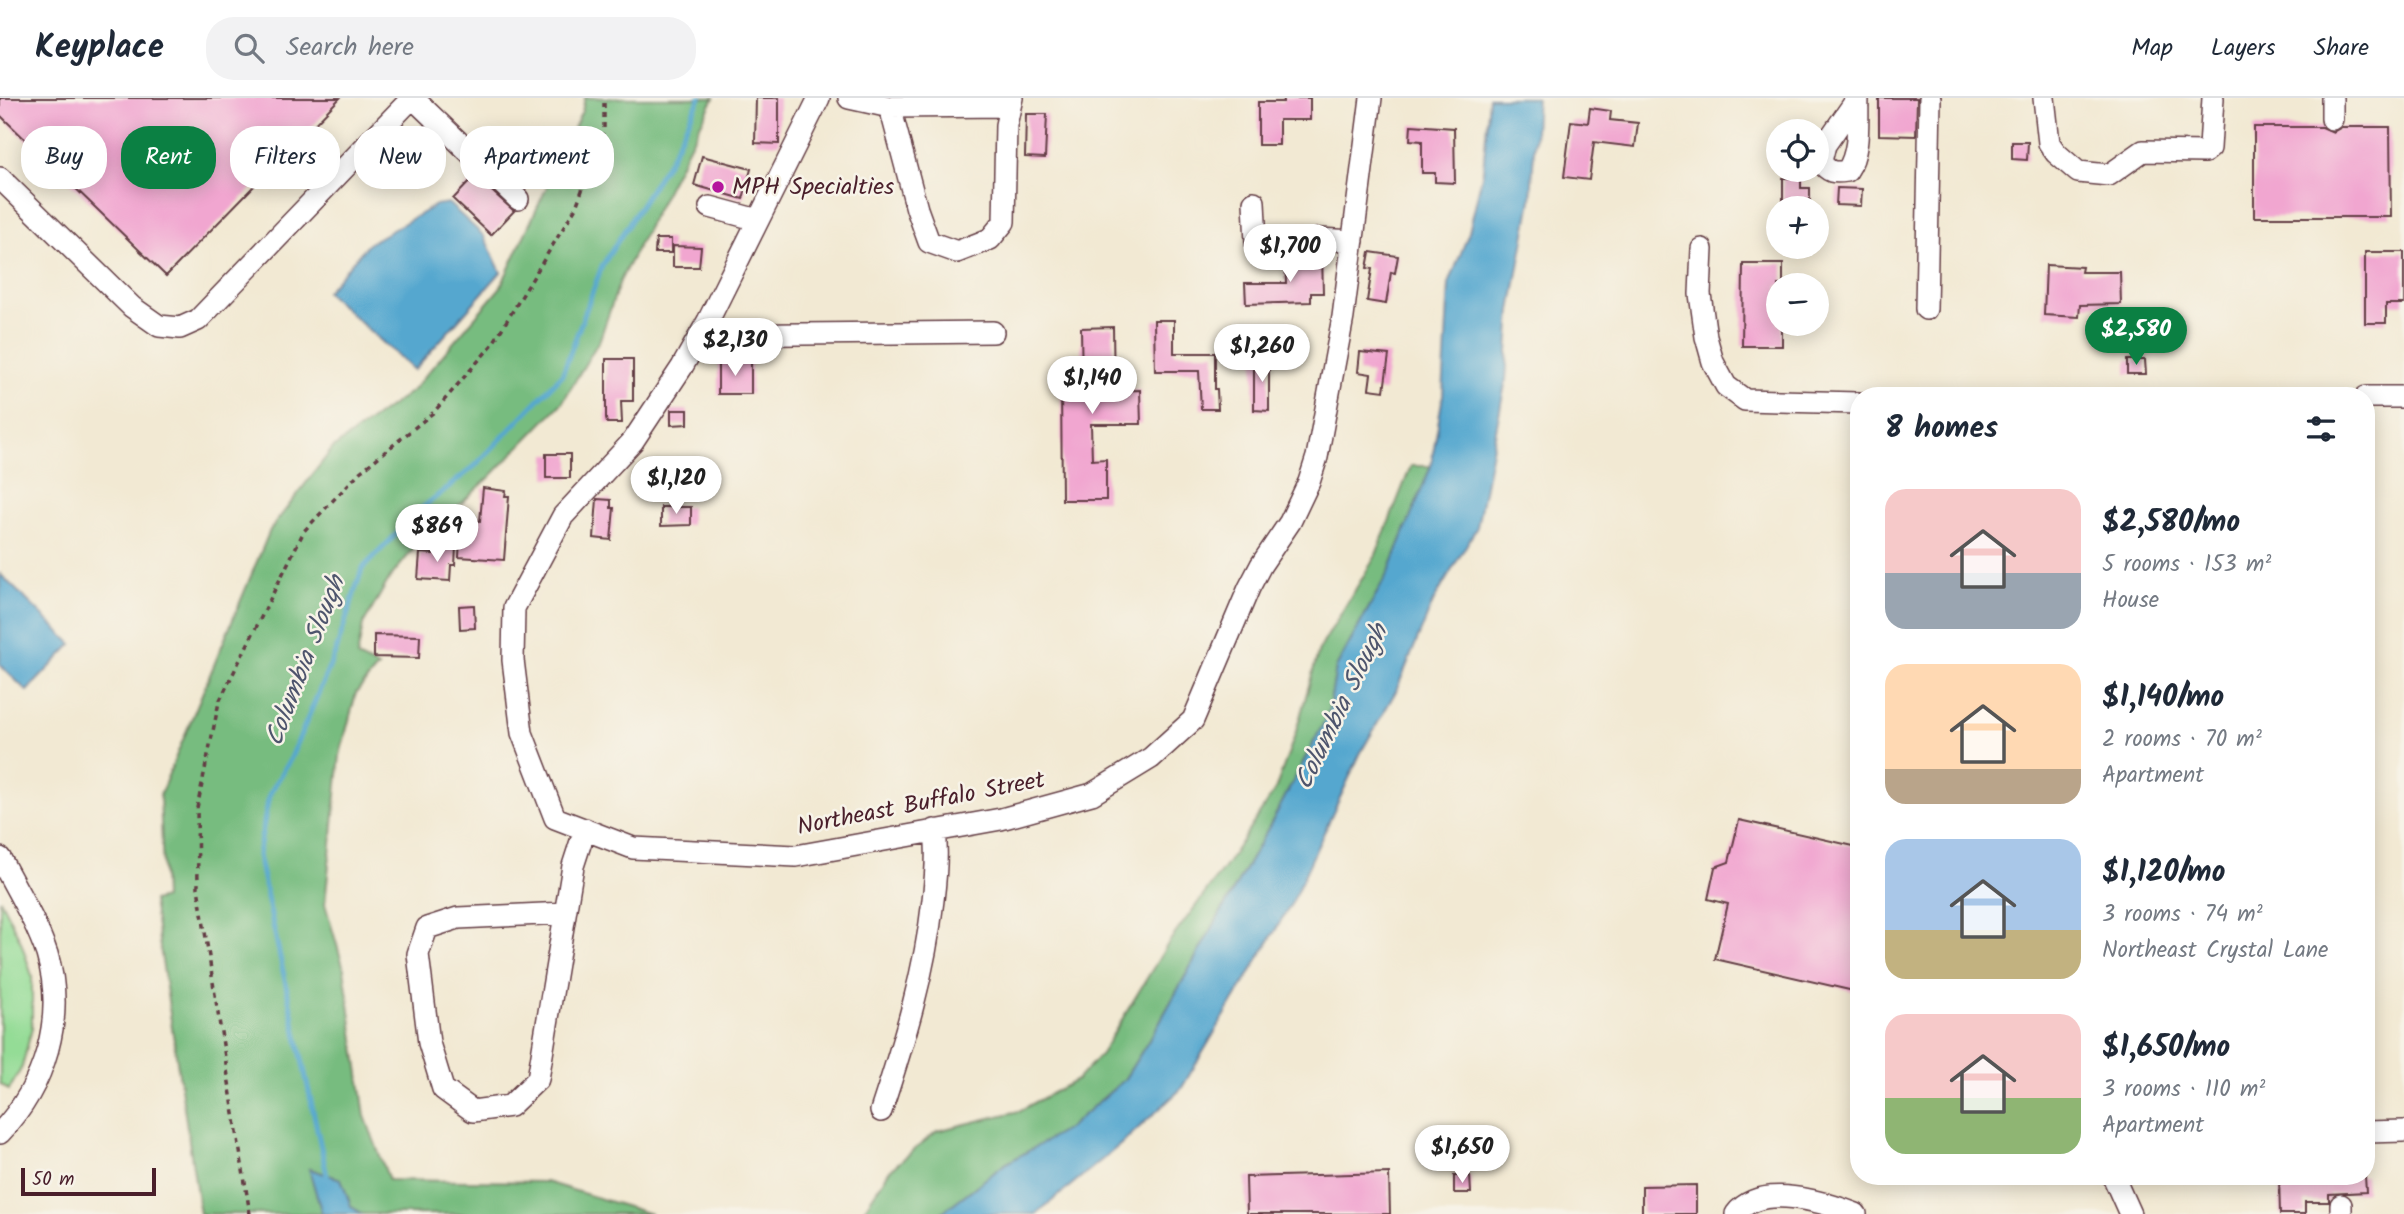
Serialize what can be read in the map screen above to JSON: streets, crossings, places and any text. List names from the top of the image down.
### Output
{
  "streets": {
    "street": ["Northeast Buffalo Street"]
  },
  "water": ["Columbia Slough"],
  "places": ["MPH Specialties"],
  "scale_bar": "50 m",
  "page": {
    "header": "Keyplace",
    "search": "Search here",
    "nav": ["Map", "Layers", "Share"],
    "map_buttons": ["+", "−"],
    "chip": [
      "Buy",
      "Rent",
      "Filters",
      "New",
      "Apartment"
    ],
    "price": [
      "$1,700",
      "$2,580",
      "$2,130",
      "$1,260",
      "$1,140",
      "$1,120",
      "$869",
      "$1,650"
    ],
    "heading": "8 homes",
    "list": [
      {
        "name": "$2,580/mo",
        "note": "5 rooms · 153 m² · House"
      },
      {
        "name": "$1,140/mo",
        "note": "2 rooms · 70 m² · Apartment"
      },
      {
        "name": "$1,120/mo",
        "note": "3 rooms · 74 m² · Northeast Crystal Lane"
      },
      {
        "name": "$1,650/mo",
        "note": "3 rooms · 110 m² · Apartment"
      }
    ],
    "scale": "50 m"
  }
}
